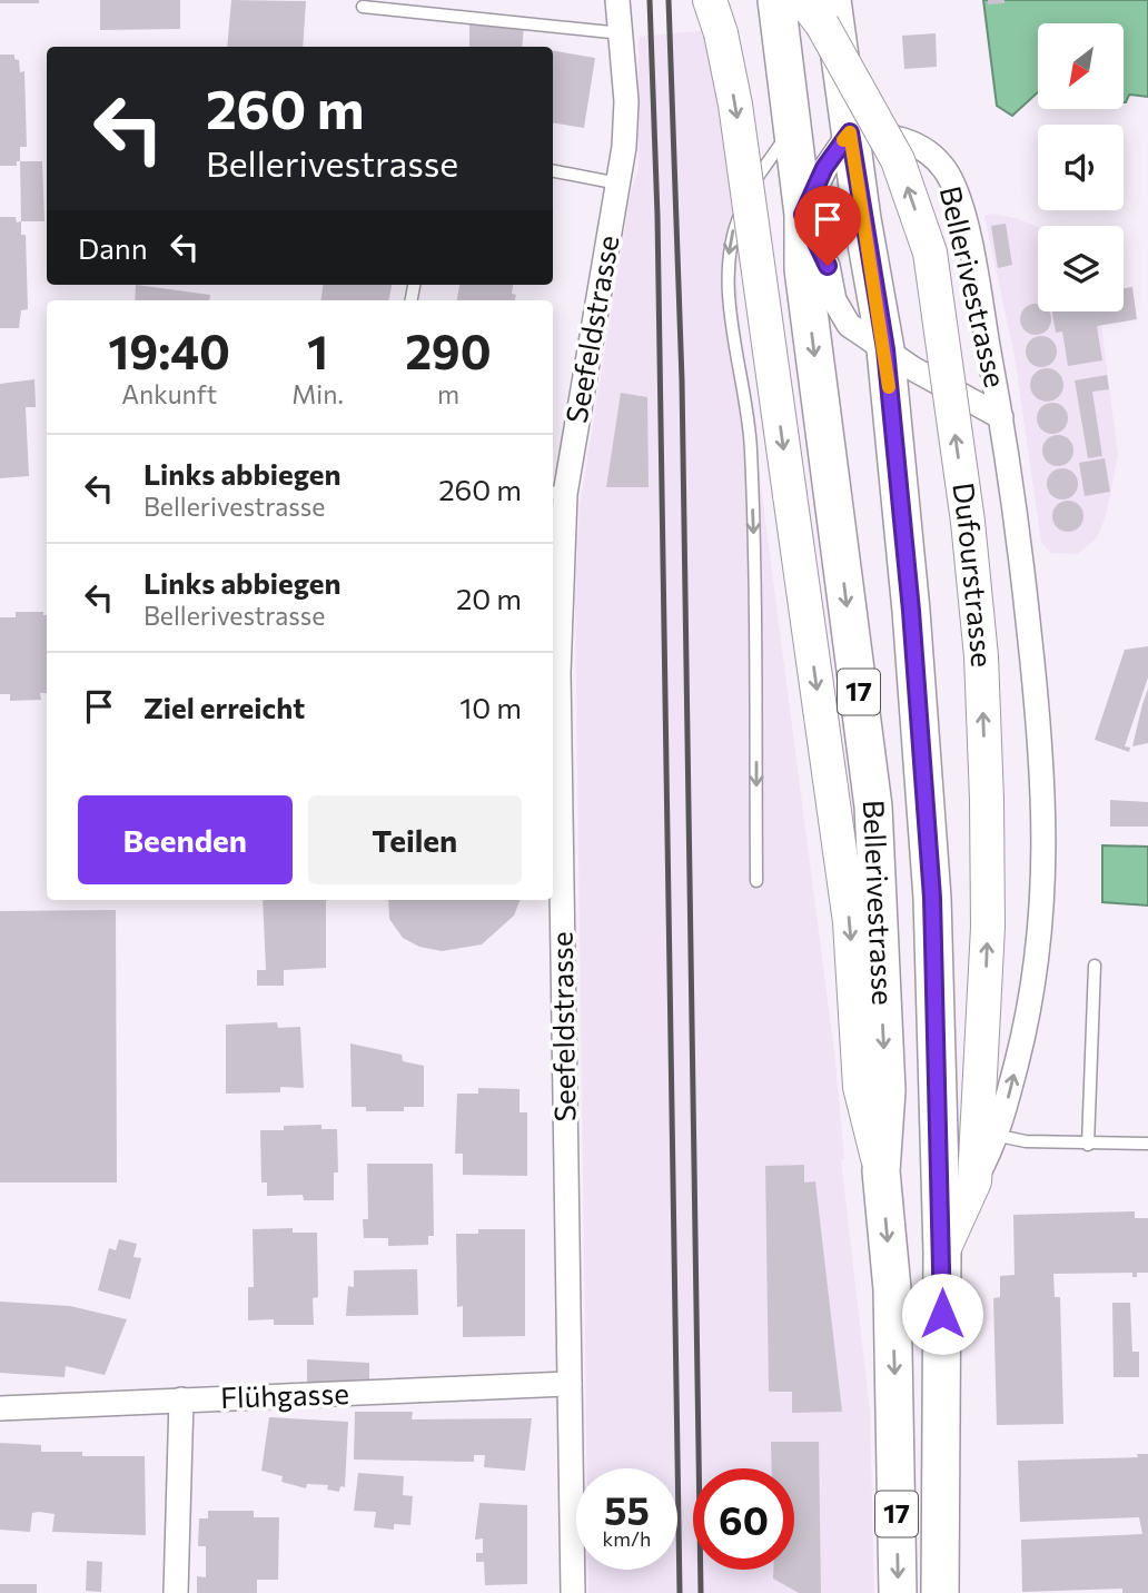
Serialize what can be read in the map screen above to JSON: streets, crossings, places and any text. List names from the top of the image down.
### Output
{
  "streets": {
    "main road": ["Bellerivestrasse", "Dufourstrasse", "17"],
    "street": ["Seefeldstrasse", "Flühgasse"]
  },
  "crossings": [
    ["Bellerivestrasse", "Dufourstrasse"],
    ["Seefeldstrasse", "Flühgasse"]
  ],
  "north": "bottom left",
  "page": {
    "turn": ["260 m", "Bellerivestrasse"],
    "then": "Dann",
    "eta": [
      "19:40",
      "Ankunft",
      "1",
      "Min.",
      "290",
      "m"
    ],
    "list": [
      {
        "name": "Links abbiegen",
        "note": "Bellerivestrasse",
        "value": "260 m"
      },
      {
        "name": "Links abbiegen",
        "note": "Bellerivestrasse",
        "value": "20 m"
      },
      {
        "name": "Ziel erreicht",
        "value": "10 m"
      }
    ],
    "buttons": ["Beenden", "Teilen"],
    "speed": "55 km/h",
    "limit": "60"
  }
}
